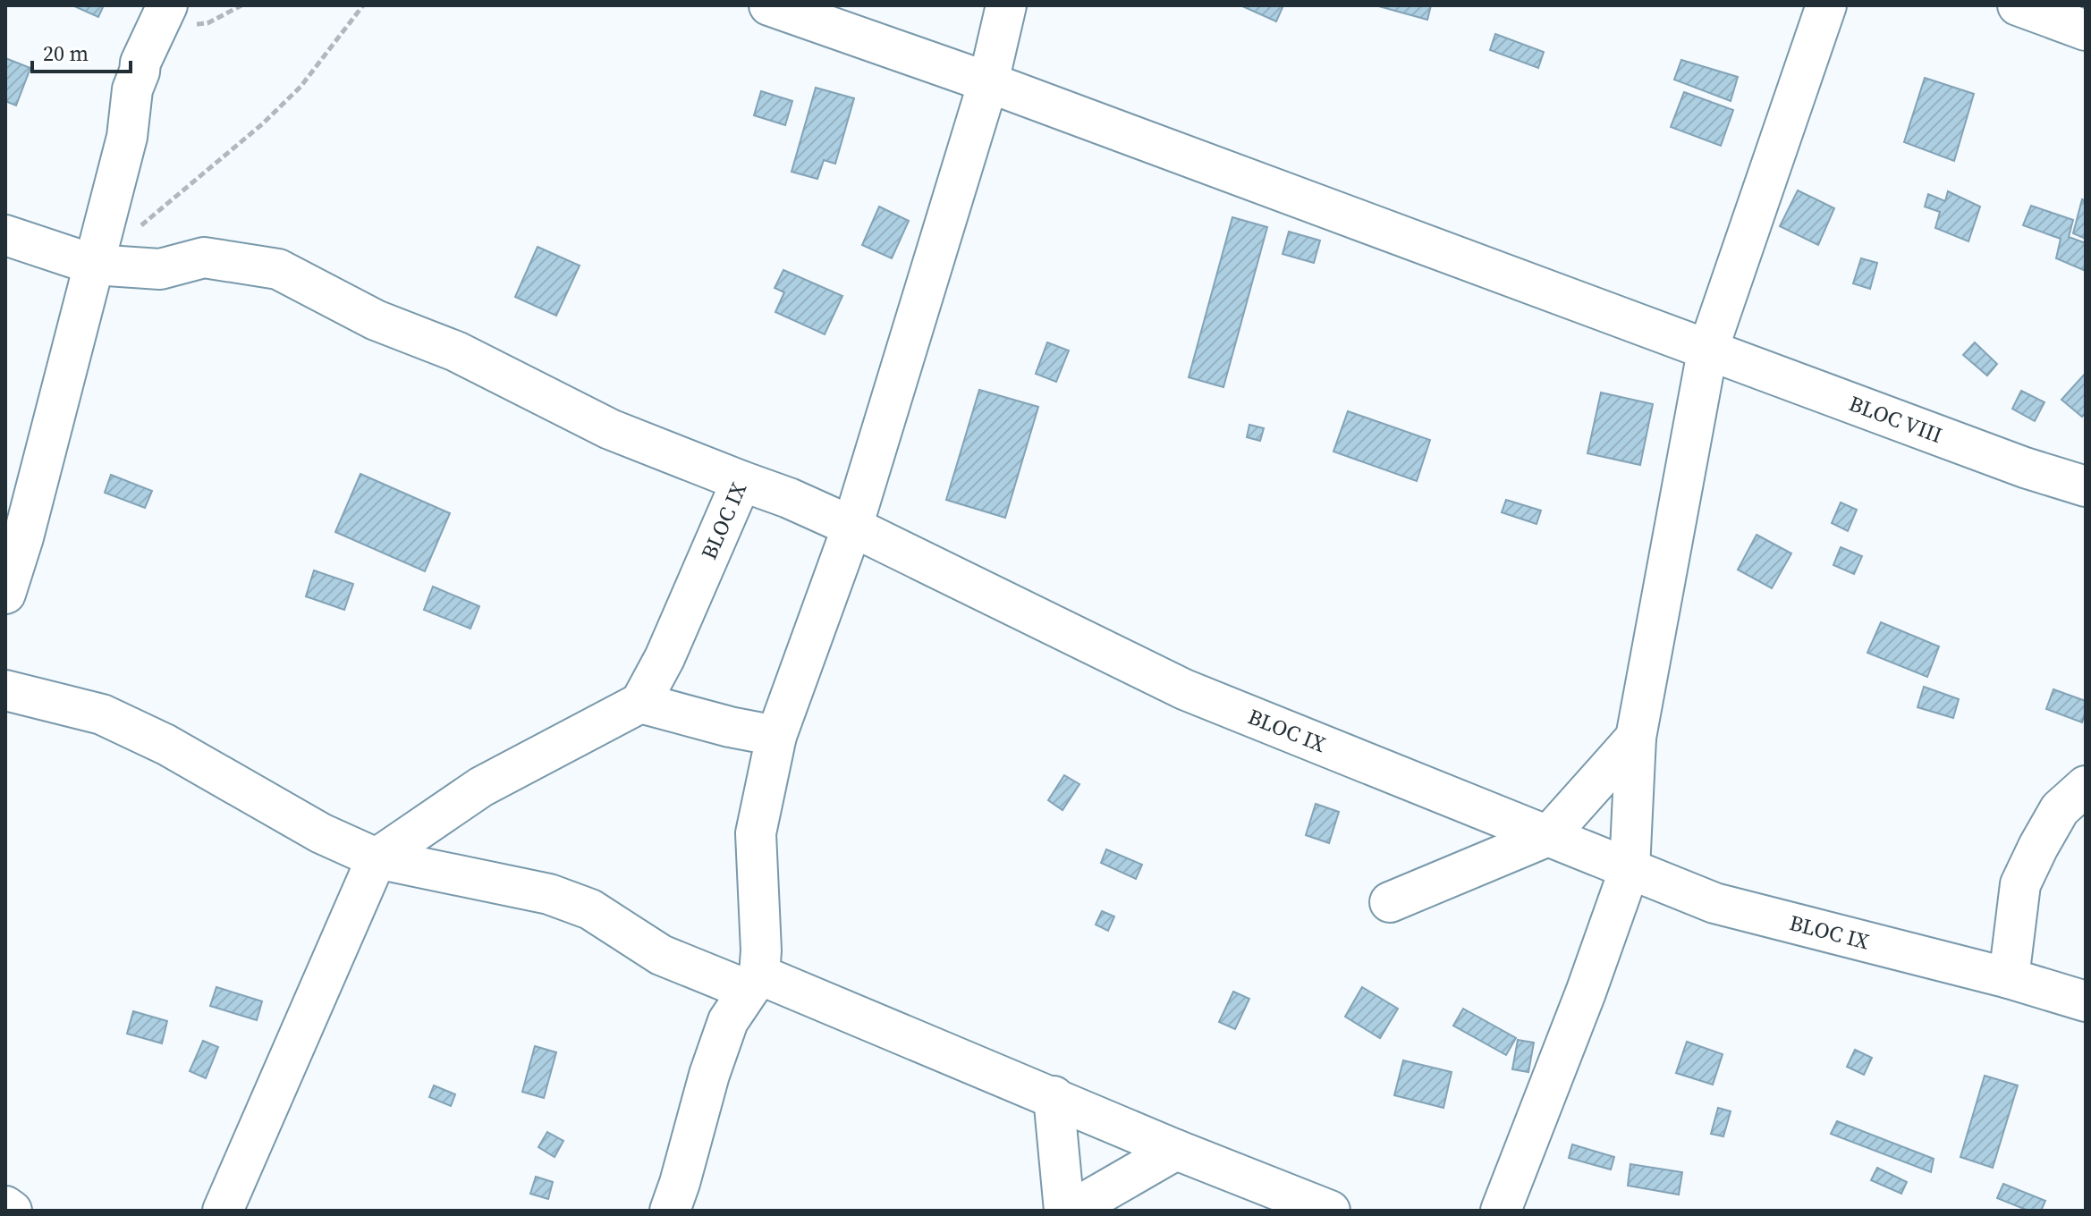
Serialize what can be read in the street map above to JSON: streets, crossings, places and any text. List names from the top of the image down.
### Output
{
  "streets": {
    "street": ["BLOC VIII", "BLOC IX"]
  },
  "scale_bar": "20 m"
}
